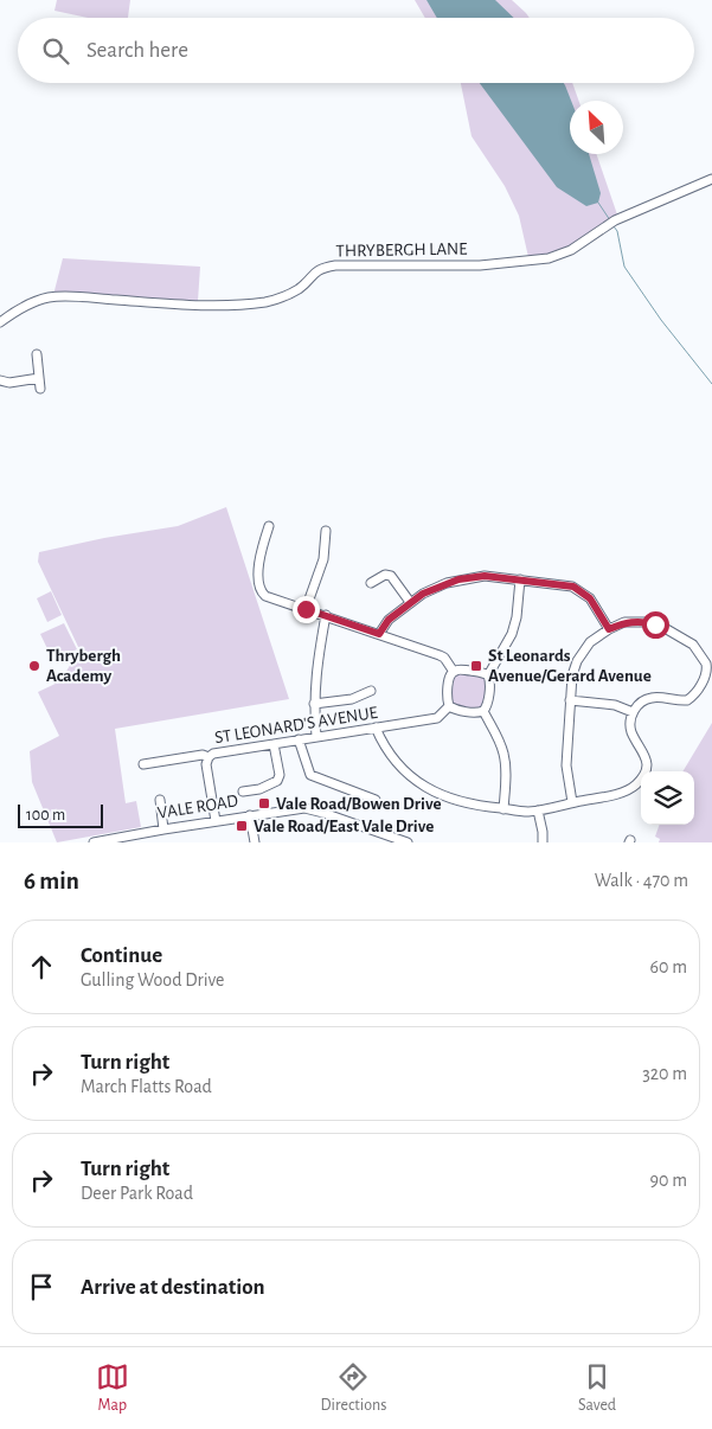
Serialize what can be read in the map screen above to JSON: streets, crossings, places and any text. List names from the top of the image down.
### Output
{
  "streets": {
    "street": ["THRYBERGH LANE", "ST LEONARD'S AVENUE", "VALE ROAD"]
  },
  "places": {
    "other": ["Thrybergh Academy"],
    "transit": ["St Leonards Avenue/Gerard Avenue", "Vale Road/Bowen Drive", "Vale Road/East Vale Drive"]
  },
  "scale_bar": "100 m",
  "north": "top left",
  "page": {
    "search": "Search here",
    "scale": "100 m",
    "heading": ["6 min", "Walk · 470 m"],
    "list": [
      ["Continue", "Gulling Wood Drive", "60 m"],
      ["Turn right", "March Flatts Road", "320 m"],
      ["Turn right", "Deer Park Road", "90 m"],
      "Arrive at destination"
    ],
    "nav": ["Map", "Directions", "Saved"]
  }
}
